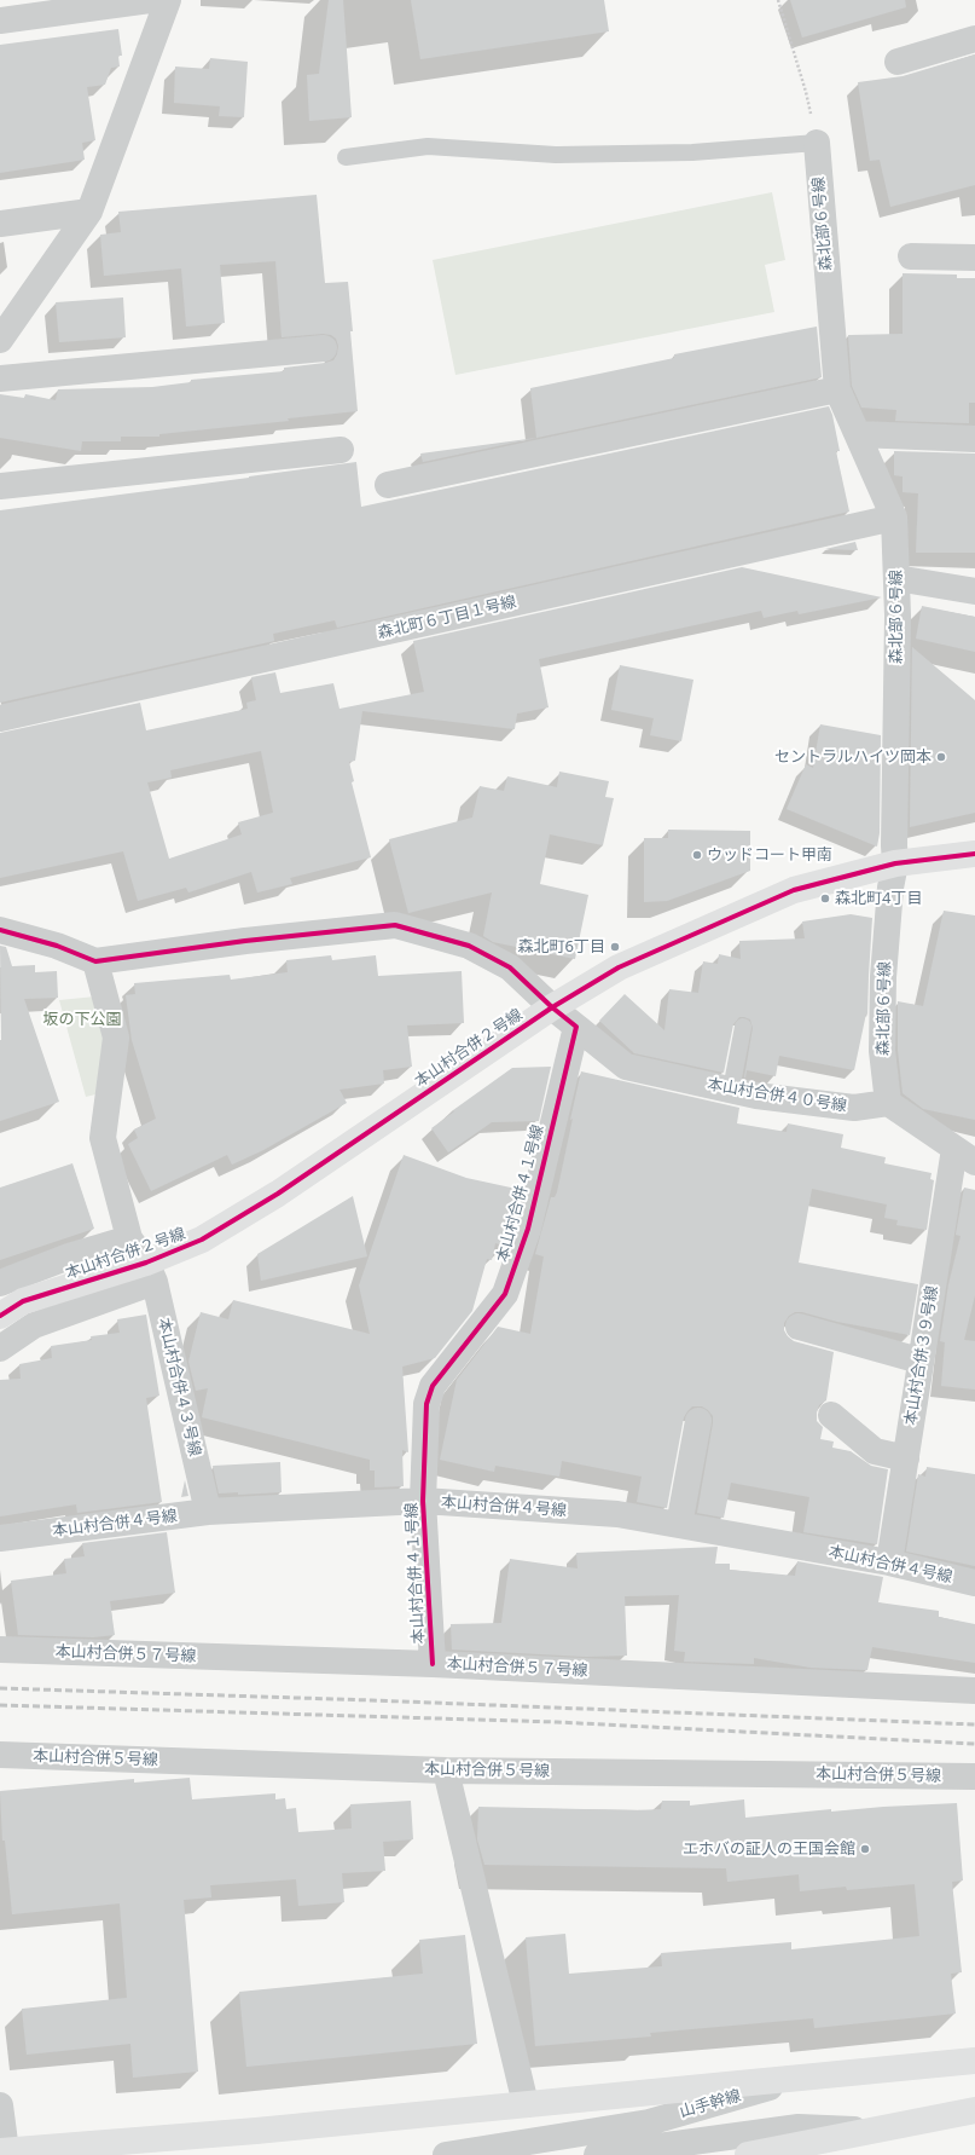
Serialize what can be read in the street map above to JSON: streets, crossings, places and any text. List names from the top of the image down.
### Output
{
  "streets": {
    "street": [
      "森北部６号線",
      "森北町６丁目１号線",
      "本山村合併２号線",
      "本山村合併４０号線",
      "本山村合併４１号線",
      "本山村合併３９号線",
      "本山村合併４３号線",
      "本山村合併４号線",
      "本山村合併５７号線",
      "本山村合併５号線",
      "山手幹線"
    ]
  },
  "crossings": [
    ["森北部６号線", "森北町６丁目１号線"],
    ["森北部６号線", "本山村合併２号線"],
    ["森北部６号線", "本山村合併４０号線"],
    ["本山村合併２号線", "本山村合併４３号線"],
    ["本山村合併４０号線", "本山村合併４１号線"],
    ["本山村合併４１号線", "本山村合併４号線"],
    ["本山村合併４１号線", "本山村合併５７号線"],
    ["本山村合併３９号線", "本山村合併４号線"],
    ["本山村合併４３号線", "本山村合併４号線"]
  ],
  "parks": ["坂の下公園"],
  "places": [
    "セントラルハイツ岡本",
    "ウッドコート甲南",
    "森北町4丁目",
    "森北町6丁目",
    "エホバの証人の王国会館"
  ]
}
